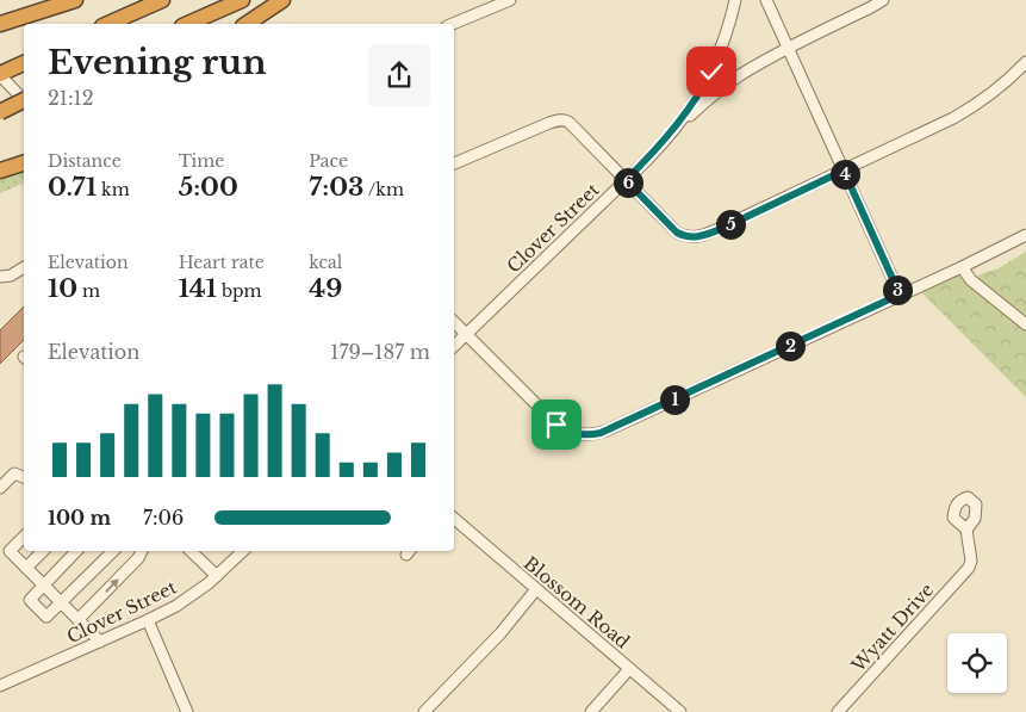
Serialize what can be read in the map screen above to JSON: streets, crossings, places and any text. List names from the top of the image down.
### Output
{
  "streets": {
    "street": ["Clover Street", "Blossom Road", "Wyatt Drive"]
  },
  "page": {
    "heading": ["Evening run", "21:12"],
    "stats": [
      ["Distance", "0.71 km"],
      ["Time", "5:00"],
      ["Pace", "7:03 /km"],
      ["Elevation", "10 m"],
      ["Heart rate", "141 bpm"],
      ["kcal", "49"]
    ],
    "pins": [
      "4",
      "6",
      "5",
      "3",
      "2",
      "1"
    ],
    "chart": ["Elevation", "179–187 m"],
    "list": [
      {
        "name": "100 m",
        "note": "7:06"
      }
    ]
  }
}
